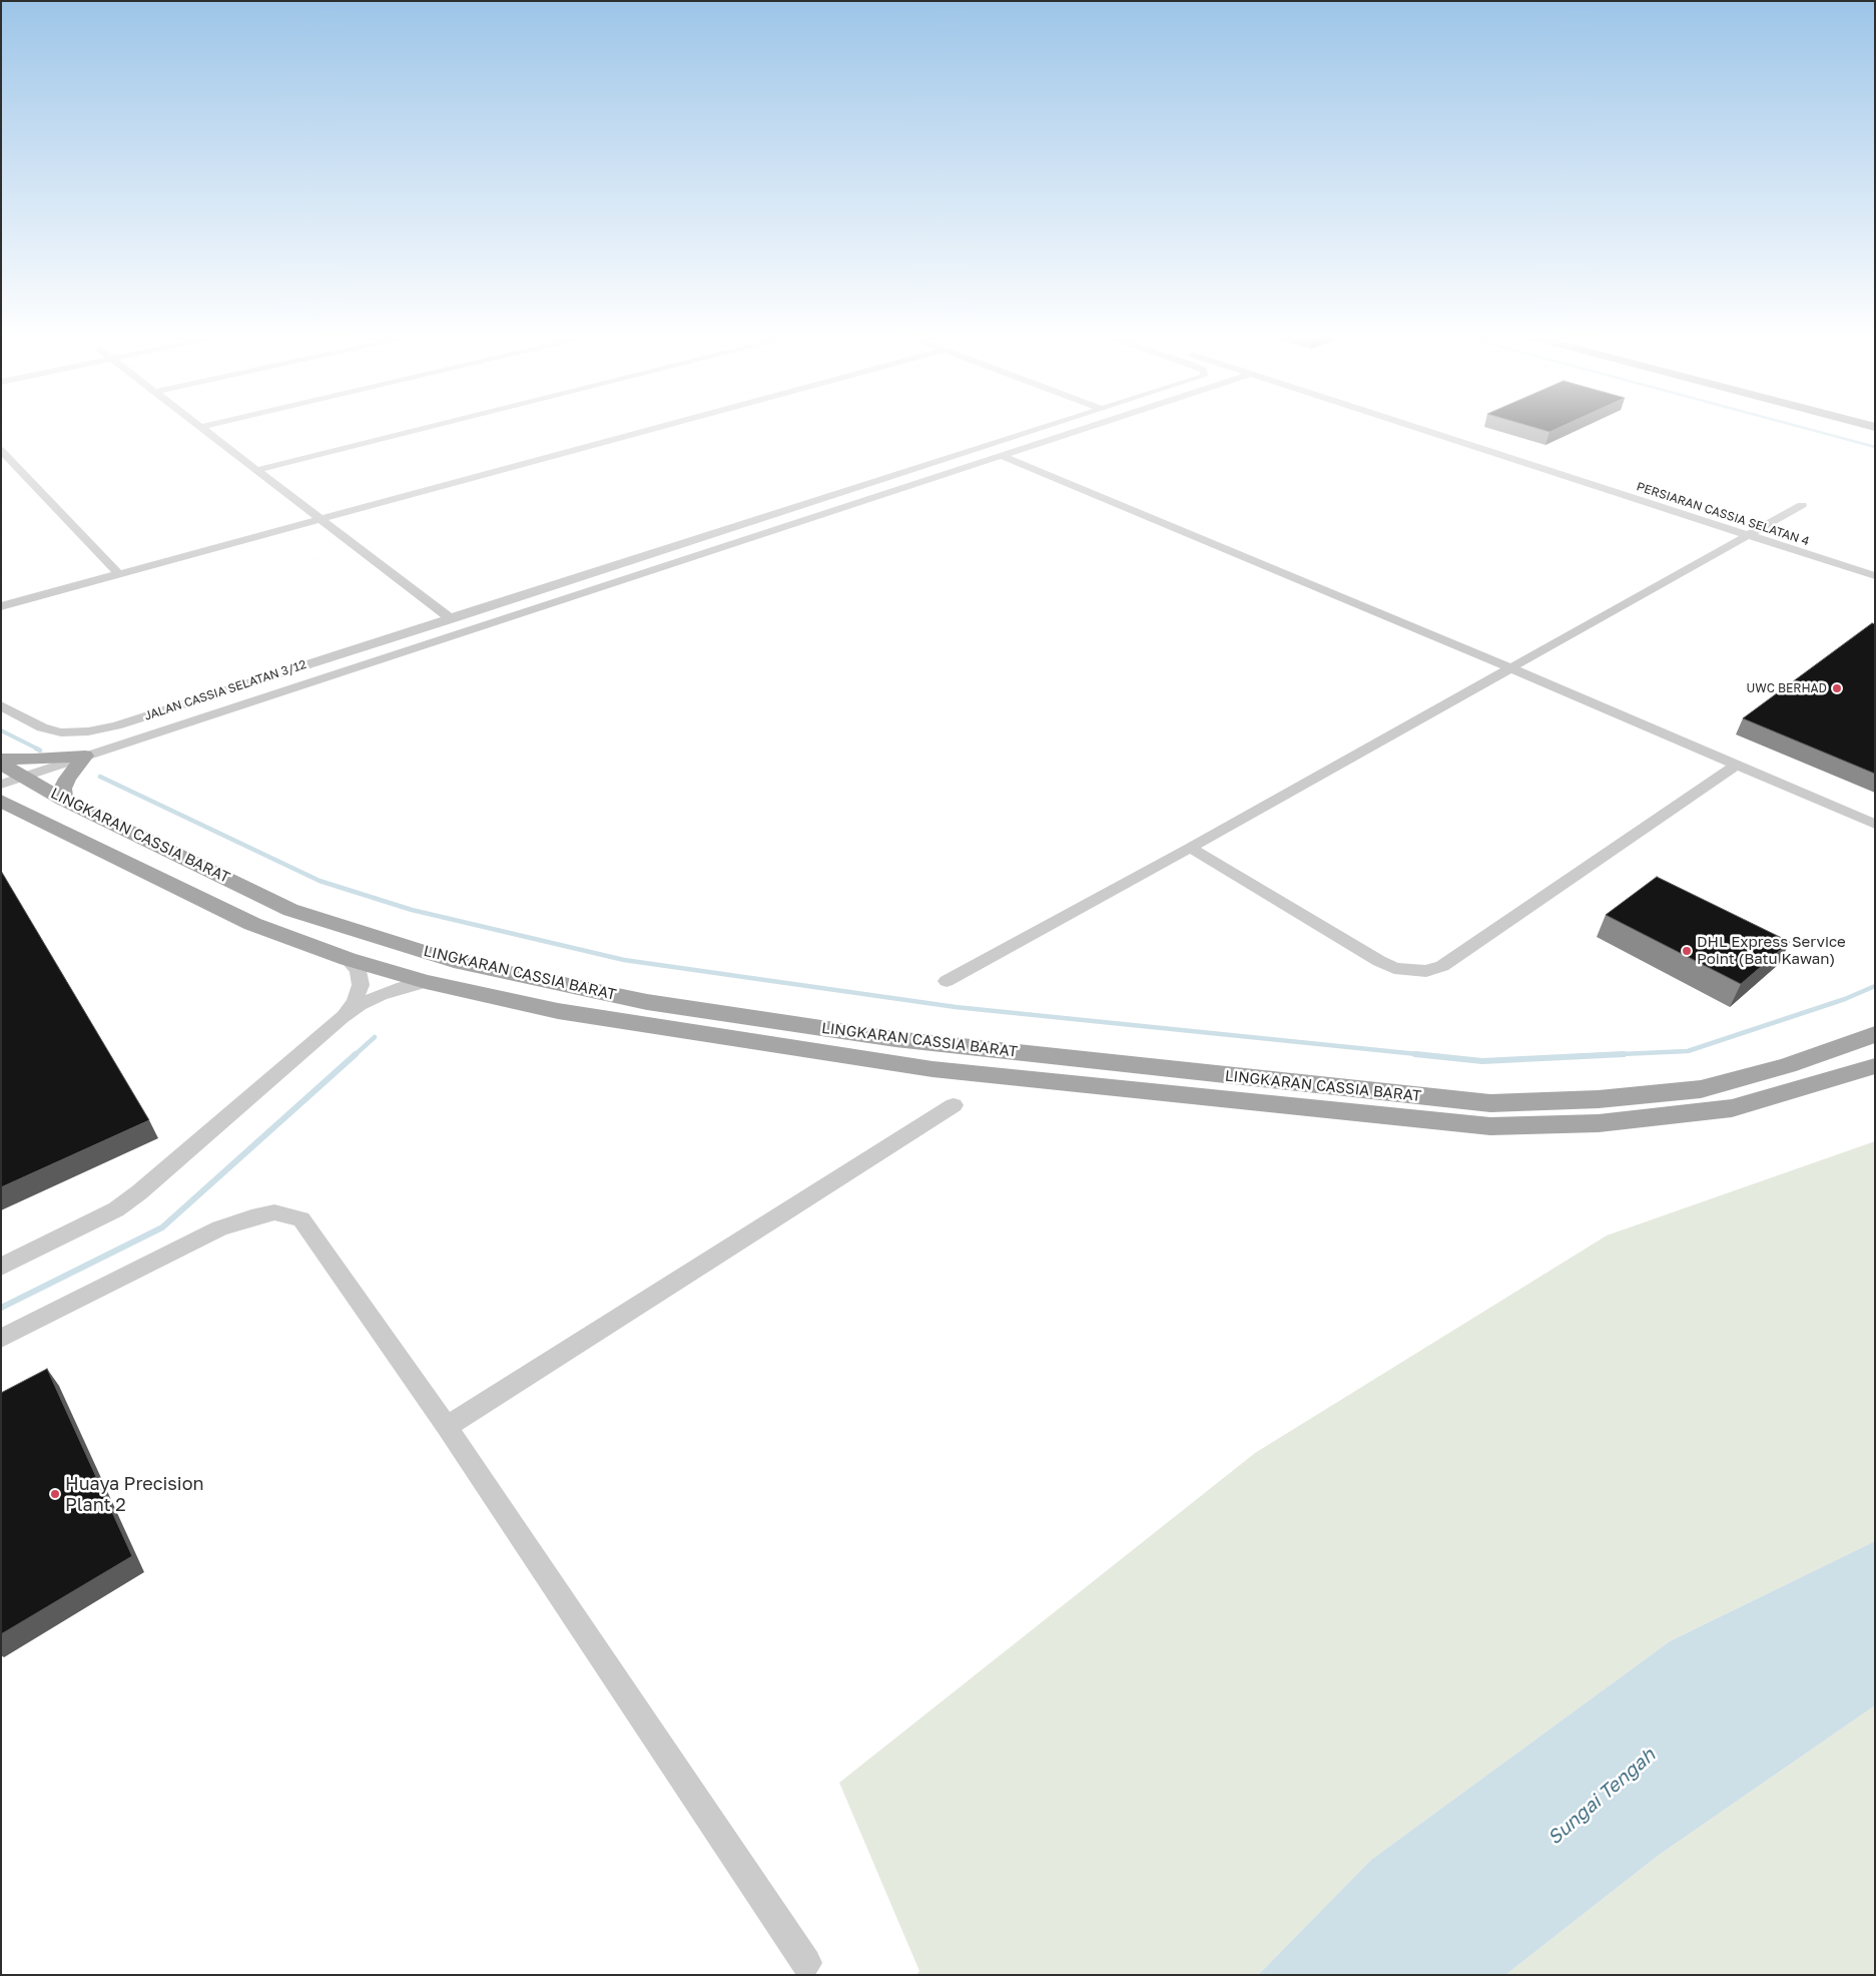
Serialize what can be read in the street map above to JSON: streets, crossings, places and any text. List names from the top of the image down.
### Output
{
  "streets": {
    "main road": ["LINGKARAN CASSIA BARAT"],
    "street": ["PERSIARAN CASSIA SELATAN 4", "JALAN CASSIA SELATAN 3/12"]
  },
  "water": ["Sungai Tengah"],
  "places": ["UWC BERHAD", "DHL Express Service Point (Batu Kawan)", "Huaya Precision Plant 2"]
}
